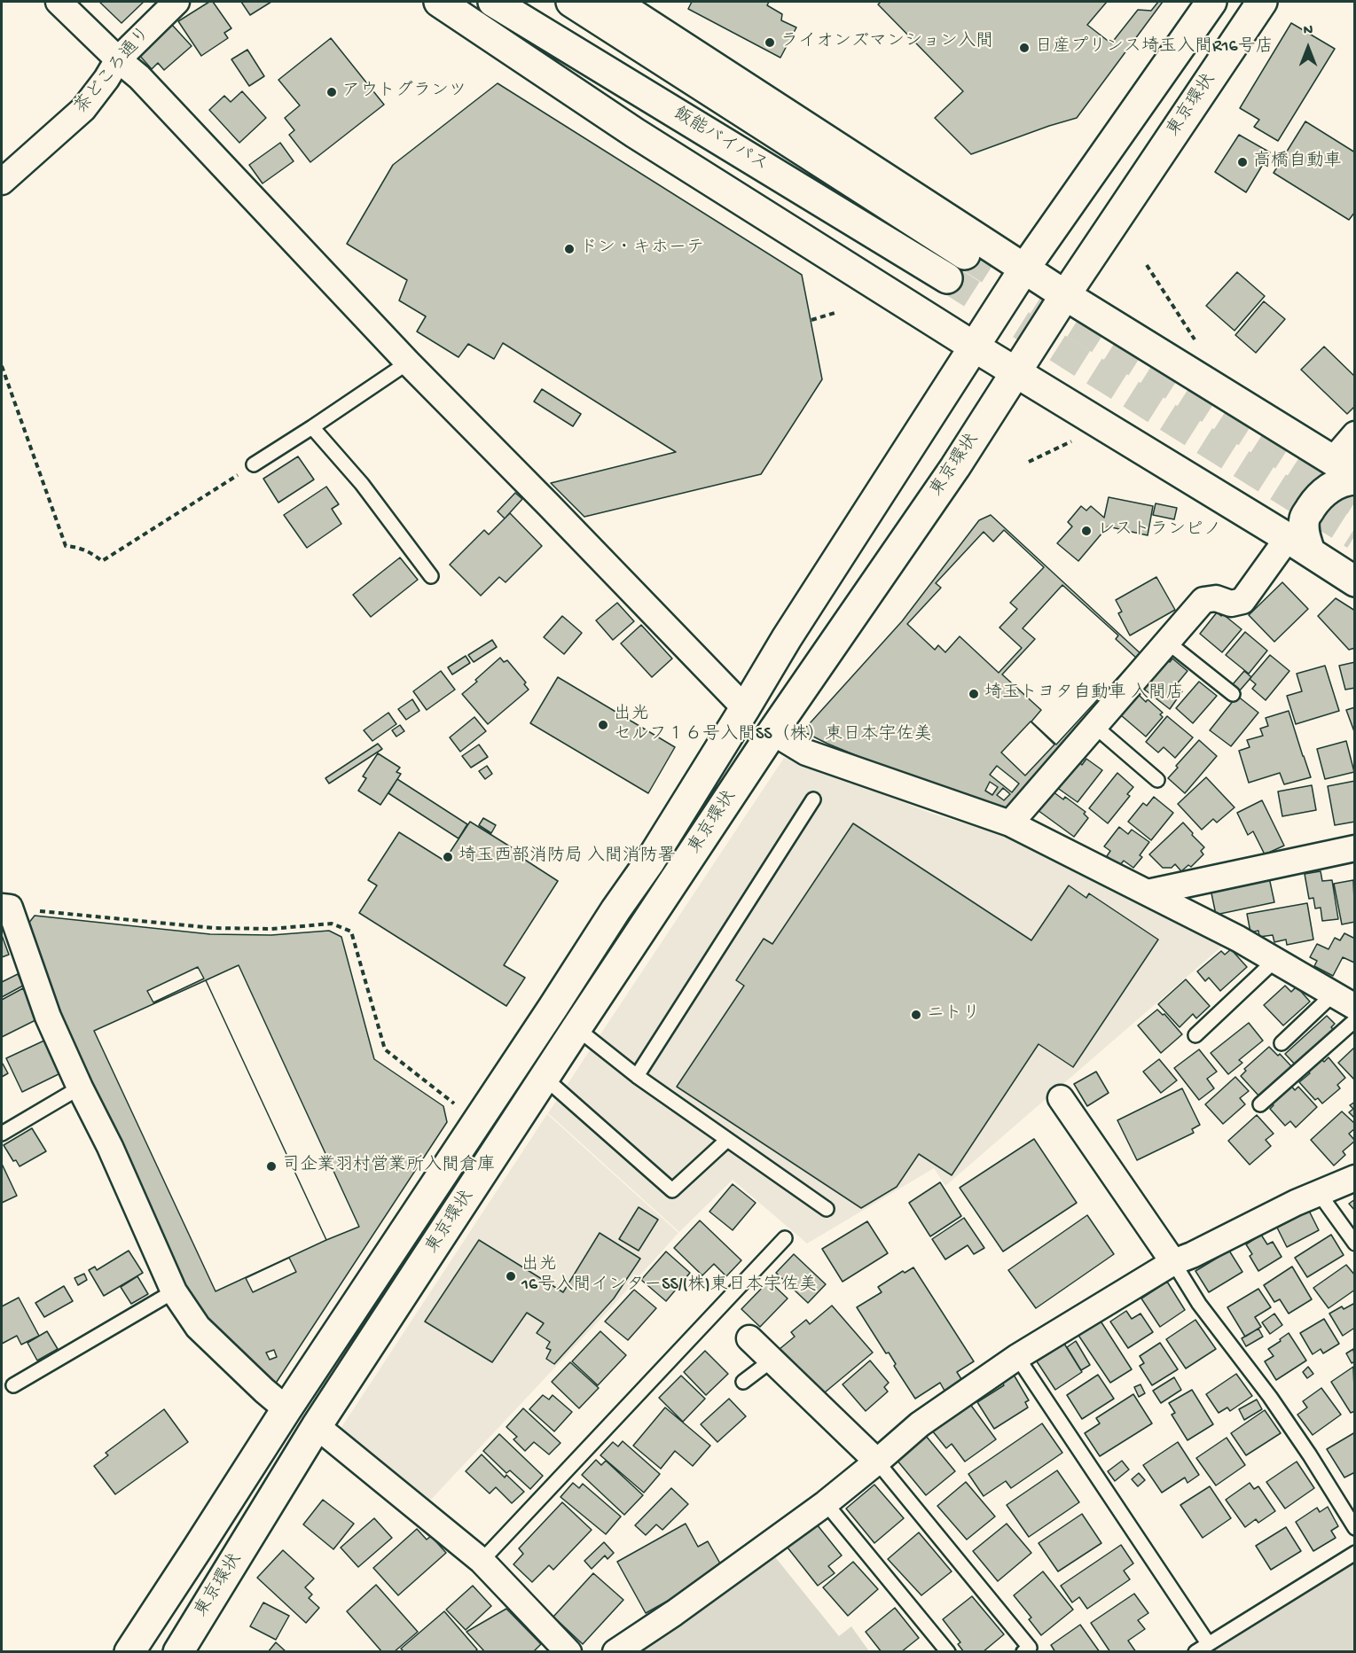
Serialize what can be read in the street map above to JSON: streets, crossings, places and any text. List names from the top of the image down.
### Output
{
  "streets": {
    "highway": ["東京環状", "飯能バイパス"],
    "street": ["茶どころ通り"]
  },
  "places": [
    "ライオンズマンション入間",
    "日産プリンス埼玉入間R16号店",
    "アウトグランツ",
    "高橋自動車",
    "ドン・キホーテ",
    "レストランピノ",
    "埼玉トヨタ自動車 入間店",
    "出光 セルフ１６号入間SS（株）東日本宇佐美",
    "埼玉西部消防局 入間消防署",
    "ニトリ",
    "司企業羽村営業所入間倉庫",
    "出光 16号入間インターSS/(株)東日本宇佐美"
  ],
  "north": "top"
}
